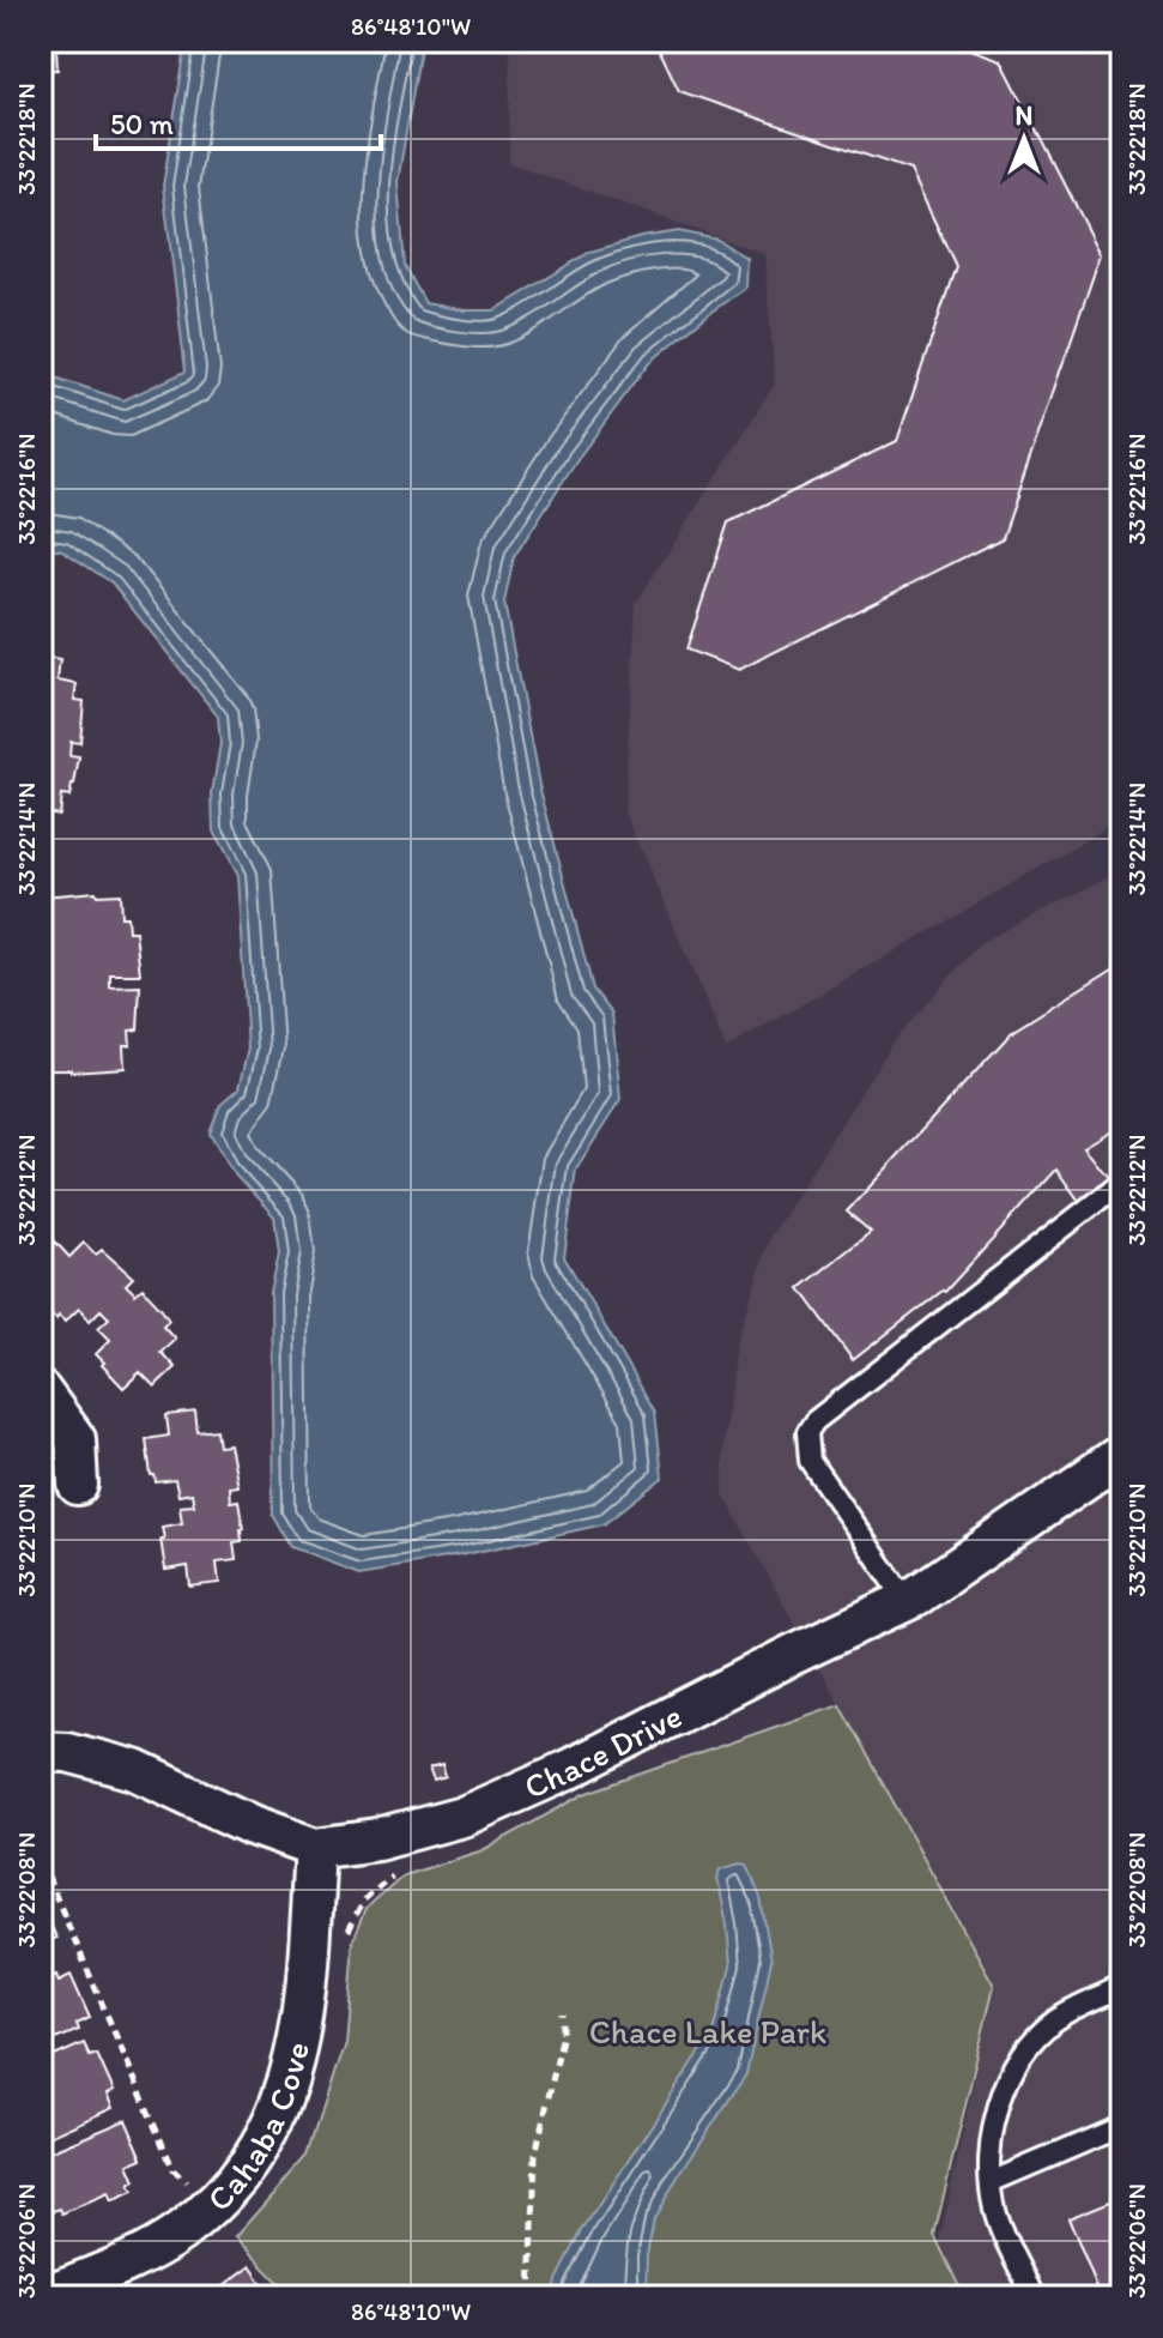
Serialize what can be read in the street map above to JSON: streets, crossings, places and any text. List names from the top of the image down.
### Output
{
  "streets": {
    "street": ["Chace Drive", "Cahaba Cove"]
  },
  "crossings": [
    ["Chace Drive", "Cahaba Cove"]
  ],
  "parks": ["Chace Lake Park"],
  "scale_bar": "50 m",
  "north": "top",
  "coordinates": [
    "86°48'10\"W",
    "33°22'18\"N",
    "33°22'16\"N",
    "33°22'14\"N",
    "33°22'12\"N",
    "33°22'10\"N",
    "33°22'08\"N",
    "33°22'06\"N"
  ]
}
